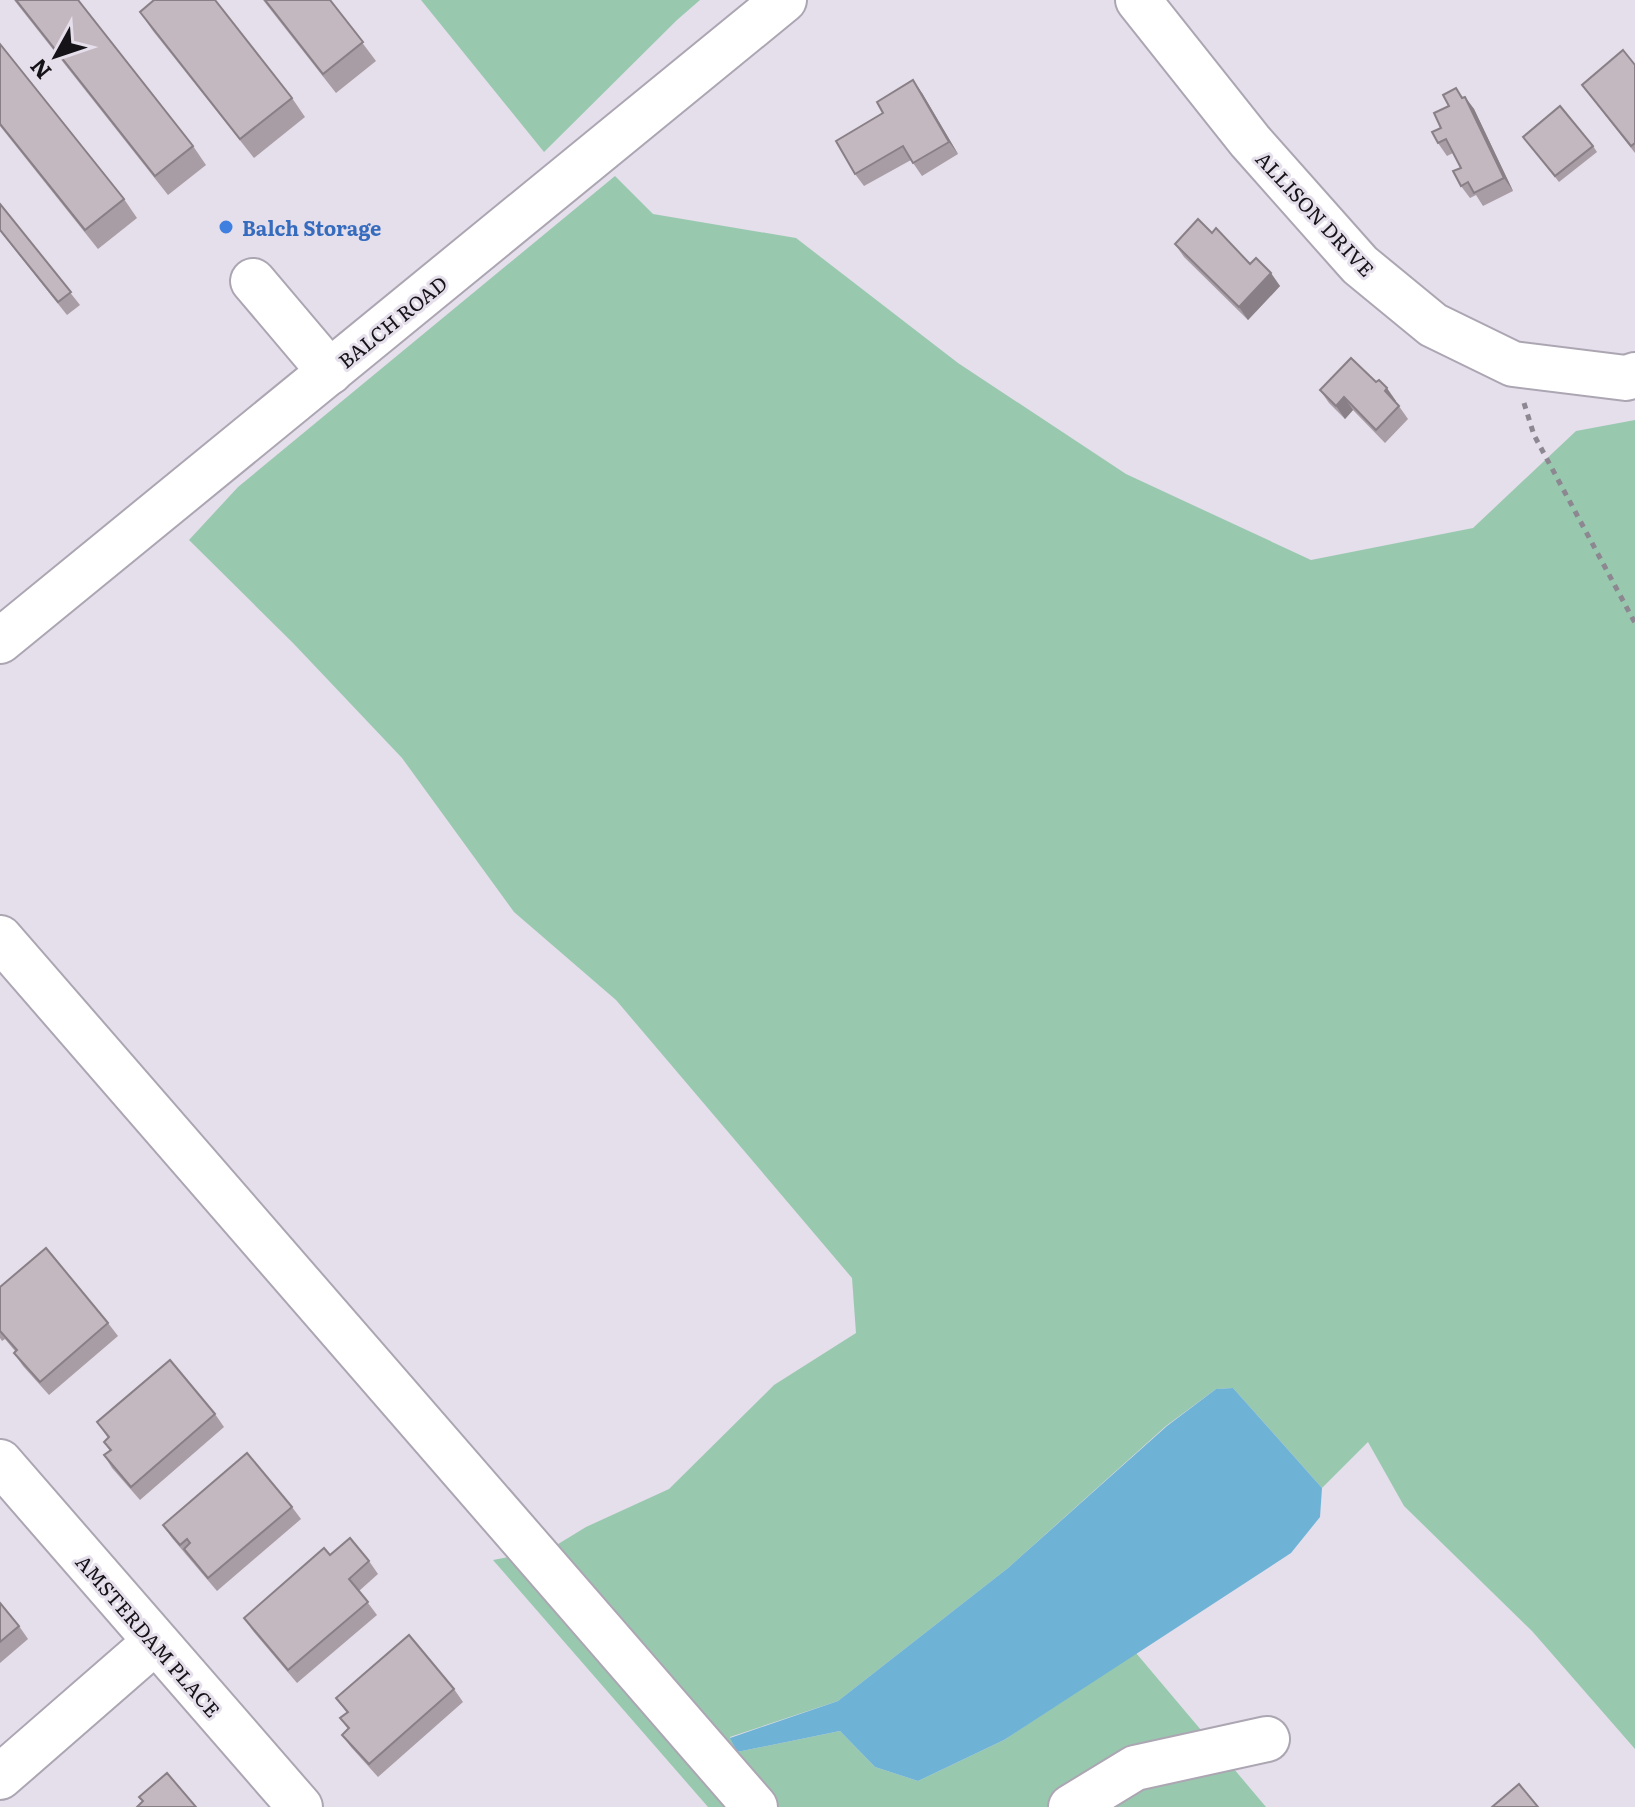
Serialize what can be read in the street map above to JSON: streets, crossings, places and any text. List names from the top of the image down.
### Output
{
  "streets": {
    "street": ["ALLISON DRIVE", "BALCH ROAD", "AMSTERDAM PLACE"]
  },
  "places": ["Balch Storage"],
  "north": "bottom left"
}
